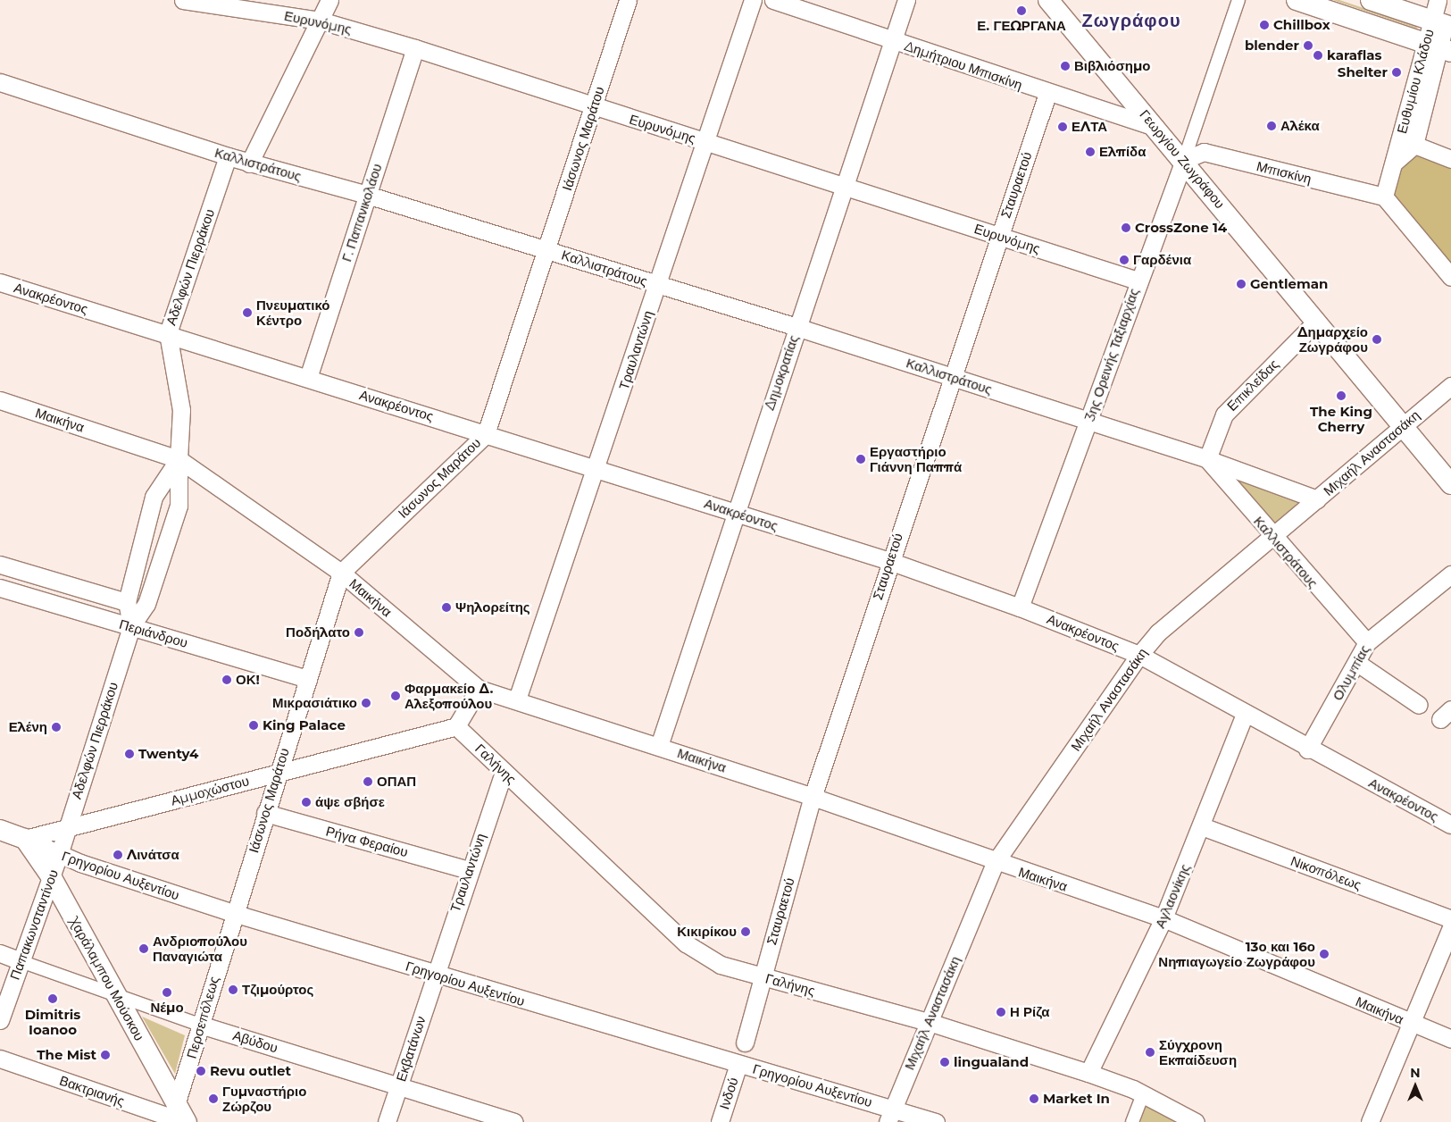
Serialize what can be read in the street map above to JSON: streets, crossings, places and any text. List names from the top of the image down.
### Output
{
  "streets": {
    "street": [
      "Ευρυνόμης",
      "Δημήτριου Μπισκίνη",
      "Ευθυμίου Κλάδου",
      "Ιάσωνος Μαράτου",
      "Γεωργίου Ζωγράφου",
      "Καλλιστράτους",
      "Μπισκίνη",
      "Σταυραετού",
      "Γ. Παπανικολάου",
      "Αδελφών Πιερράκου",
      "Ανακρέοντος",
      "Τραυλαντώνη",
      "3ης Ορεινής Ταξιαρχίας",
      "Δημοκρατίας",
      "Επικλείδας",
      "Μαικήνα",
      "Μιχαήλ Αναστασάκη",
      "Περιάνδρου",
      "Ολυμπίας",
      "Γαλήνης",
      "Αμμοχώστου",
      "Ρήγα Φεραίου",
      "Νικοπόλεως",
      "Γρηγορίου Αυξεντίου",
      "Αγλαονίκης",
      "Παπακωνσταντίνου",
      "Χαράλαμπου Μούσκου",
      "Περσεπόλεως",
      "Αβύδου",
      "Εκβατάνων",
      "Βακτριανής",
      "Ινδού"
    ]
  },
  "crossings": [
    ["Ευρυνόμης", "Ιάσωνος Μαράτου"],
    ["Ευρυνόμης", "Σταυραετού"],
    ["Ευρυνόμης", "Γ. Παπανικολάου"],
    ["Ευρυνόμης", "Τραυλαντώνη"],
    ["Ευρυνόμης", "3ης Ορεινής Ταξιαρχίας"],
    ["Ευρυνόμης", "Δημοκρατίας"],
    ["Δημήτριου Μπισκίνη", "Γεωργίου Ζωγράφου"],
    ["Δημήτριου Μπισκίνη", "Σταυραετού"],
    ["Δημήτριου Μπισκίνη", "Δημοκρατίας"],
    ["Ευθυμίου Κλάδου", "Μπισκίνη"],
    ["Ιάσωνος Μαράτου", "Καλλιστράτους"],
    ["Ιάσωνος Μαράτου", "Ανακρέοντος"],
    ["Ιάσωνος Μαράτου", "Μαικήνα"],
    ["Ιάσωνος Μαράτου", "Περιάνδρου"],
    ["Ιάσωνος Μαράτου", "Αμμοχώστου"],
    ["Ιάσωνος Μαράτου", "Ρήγα Φεραίου"],
    ["Ιάσωνος Μαράτου", "Γρηγορίου Αυξεντίου"],
    ["Ιάσωνος Μαράτου", "Περσεπόλεως"],
    ["Γεωργίου Ζωγράφου", "Μπισκίνη"],
    ["Γεωργίου Ζωγράφου", "3ης Ορεινής Ταξιαρχίας"],
    ["Γεωργίου Ζωγράφου", "Επικλείδας"],
    ["Γεωργίου Ζωγράφου", "Μιχαήλ Αναστασάκη"],
    ["Καλλιστράτους", "Σταυραετού"],
    ["Καλλιστράτους", "Γ. Παπανικολάου"],
    ["Καλλιστράτους", "Αδελφών Πιερράκου"],
    ["Καλλιστράτους", "Τραυλαντώνη"],
    ["Καλλιστράτους", "3ης Ορεινής Ταξιαρχίας"],
    ["Καλλιστράτους", "Δημοκρατίας"],
    ["Καλλιστράτους", "Επικλείδας"],
    ["Καλλιστράτους", "Μιχαήλ Αναστασάκη"],
    ["Καλλιστράτους", "Ολυμπίας"],
    ["Μπισκίνη", "3ης Ορεινής Ταξιαρχίας"],
    ["Σταυραετού", "Ανακρέοντος"],
    ["Σταυραετού", "Μαικήνα"],
    ["Σταυραετού", "Γαλήνης"],
    ["Γ. Παπανικολάου", "Ανακρέοντος"],
    ["Αδελφών Πιερράκου", "Ανακρέοντος"],
    ["Αδελφών Πιερράκου", "Μαικήνα"],
    ["Αδελφών Πιερράκου", "Περιάνδρου"],
    ["Αδελφών Πιερράκου", "Αμμοχώστου"],
    ["Αδελφών Πιερράκου", "Γρηγορίου Αυξεντίου"],
    ["Αδελφών Πιερράκου", "Παπακωνσταντίνου"],
    ["Ανακρέοντος", "Τραυλαντώνη"],
    ["Ανακρέοντος", "3ης Ορεινής Ταξιαρχίας"],
    ["Ανακρέοντος", "Δημοκρατίας"],
    ["Ανακρέοντος", "Μιχαήλ Αναστασάκη"],
    ["Ανακρέοντος", "Ολυμπίας"],
    ["Ανακρέοντος", "Αγλαονίκης"],
    ["Τραυλαντώνη", "Μαικήνα"],
    ["Τραυλαντώνη", "Γαλήνης"],
    ["Τραυλαντώνη", "Ρήγα Φεραίου"],
    ["Τραυλαντώνη", "Γρηγορίου Αυξεντίου"],
    ["Τραυλαντώνη", "Εκβατάνων"],
    ["Δημοκρατίας", "Μαικήνα"],
    ["Μαικήνα", "Μιχαήλ Αναστασάκη"],
    ["Μαικήνα", "Αγλαονίκης"],
    ["Μιχαήλ Αναστασάκη", "Γαλήνης"],
    ["Μιχαήλ Αναστασάκη", "Γρηγορίου Αυξεντίου"],
    ["Γαλήνης", "Αμμοχώστου"],
    ["Γαλήνης", "Αγλαονίκης"],
    ["Αμμοχώστου", "Γρηγορίου Αυξεντίου"],
    ["Αμμοχώστου", "Χαράλαμπου Μούσκου"],
    ["Νικοπόλεως", "Αγλαονίκης"],
    ["Γρηγορίου Αυξεντίου", "Παπακωνσταντίνου"],
    ["Γρηγορίου Αυξεντίου", "Χαράλαμπου Μούσκου"],
    ["Γρηγορίου Αυξεντίου", "Περσεπόλεως"],
    ["Γρηγορίου Αυξεντίου", "Εκβατάνων"],
    ["Γρηγορίου Αυξεντίου", "Ινδού"],
    ["Παπακωνσταντίνου", "Χαράλαμπου Μούσκου"],
    ["Παπακωνσταντίνου", "Αβύδου"],
    ["Χαράλαμπου Μούσκου", "Περσεπόλεως"],
    ["Χαράλαμπου Μούσκου", "Αβύδου"],
    ["Χαράλαμπου Μούσκου", "Βακτριανής"],
    ["Περσεπόλεως", "Αβύδου"],
    ["Περσεπόλεως", "Βακτριανής"],
    ["Αβύδου", "Εκβατάνων"]
  ],
  "districts": ["Ζωγράφου"],
  "places": [
    "Ε. ΓΕΩΡΓΑΝΑ",
    "Chillbox",
    "blender",
    "karaflas",
    "Βιβλιόσημο",
    "Shelter",
    "Αλέκα",
    "ΕΛΤΑ",
    "Ελπίδα",
    "CrossZone 14",
    "Γαρδένια",
    "Gentleman",
    "Πνευματικό Κέντρο",
    "Δημαρχείο Ζωγράφου",
    "The King Cherry",
    "Εργαστήριο Γιάννη Παππά",
    "Ψηλορείτης",
    "Ποδήλατο",
    "ΟΚ!",
    "Φαρμακείο Δ. Αλεξοπούλου",
    "Μικρασιάτικο",
    "King Palace",
    "Ελένη",
    "Twenty4",
    "ΟΠΑΠ",
    "άψε σβήσε",
    "Λινάτσα",
    "Κικιρίκου",
    "Ανδριοπούλου Παναγιώτα",
    "13ο και 16ο Νηπιαγωγείο Ζωγράφου",
    "Τζιμούρτος",
    "Νέμο",
    "Dimitris Ioanoo",
    "Η Ρίζα",
    "Σύγχρονη Εκπαίδευση",
    "The Mist",
    "lingualand",
    "Revu outlet",
    "Γυμναστήριο Ζώρζου",
    "Market In"
  ],
  "north": "top"
}
